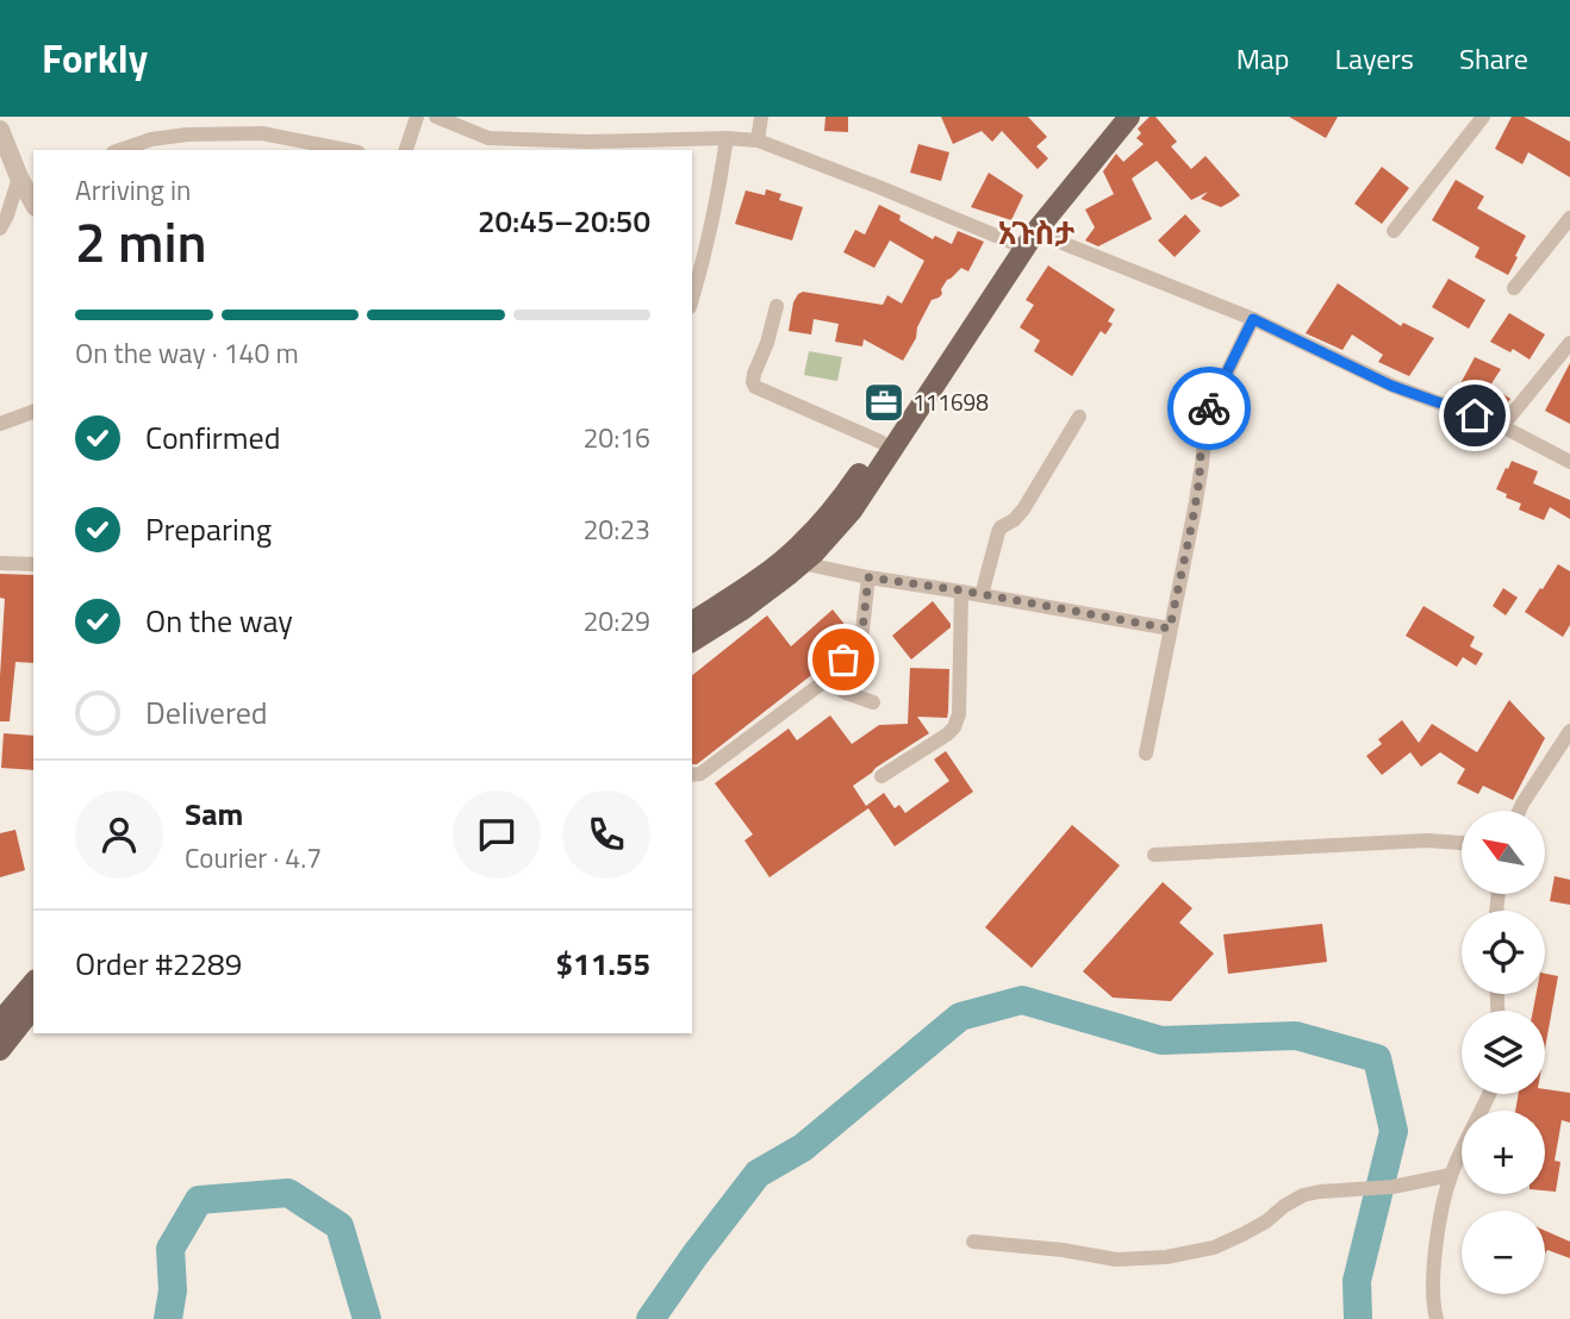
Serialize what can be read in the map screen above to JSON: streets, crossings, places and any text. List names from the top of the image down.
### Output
{
  "districts": ["አጉስታ"],
  "places": {
    "office": ["111698"]
  },
  "north": "top left",
  "page": {
    "header": "Forkly",
    "nav": ["Map", "Layers", "Share"],
    "heading": ["2 min", "Arriving in", "20:45–20:50"],
    "panel": [
      "Sam",
      "Courier · 4.7",
      "Order #2289",
      "$11.55"
    ],
    "bar": "On the way · 140 m",
    "list": [
      ["Confirmed", "20:16"],
      ["Preparing", "20:23"],
      ["On the way", "20:29"],
      "Delivered"
    ],
    "map_buttons": ["+", "−"]
  }
}
